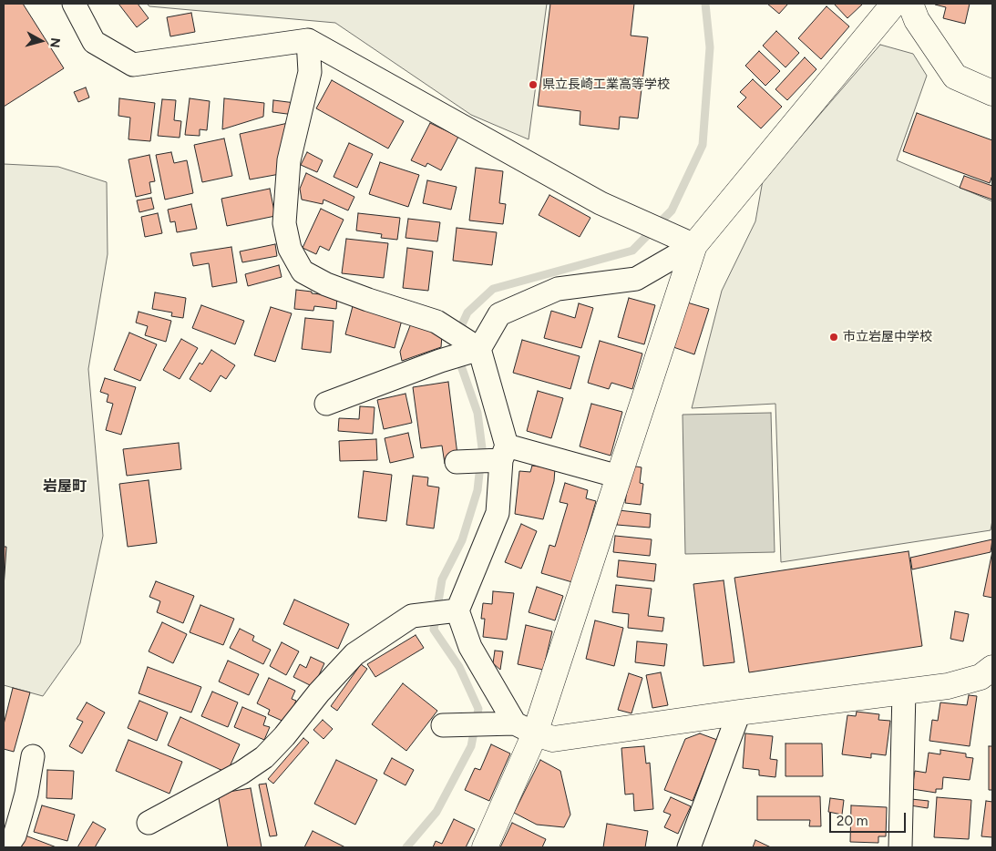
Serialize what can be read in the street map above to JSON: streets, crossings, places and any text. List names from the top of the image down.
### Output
{
  "districts": ["岩屋町"],
  "places": ["県立長崎工業高等学校", "市立岩屋中学校"],
  "scale_bar": "20 m",
  "north": "right"
}
